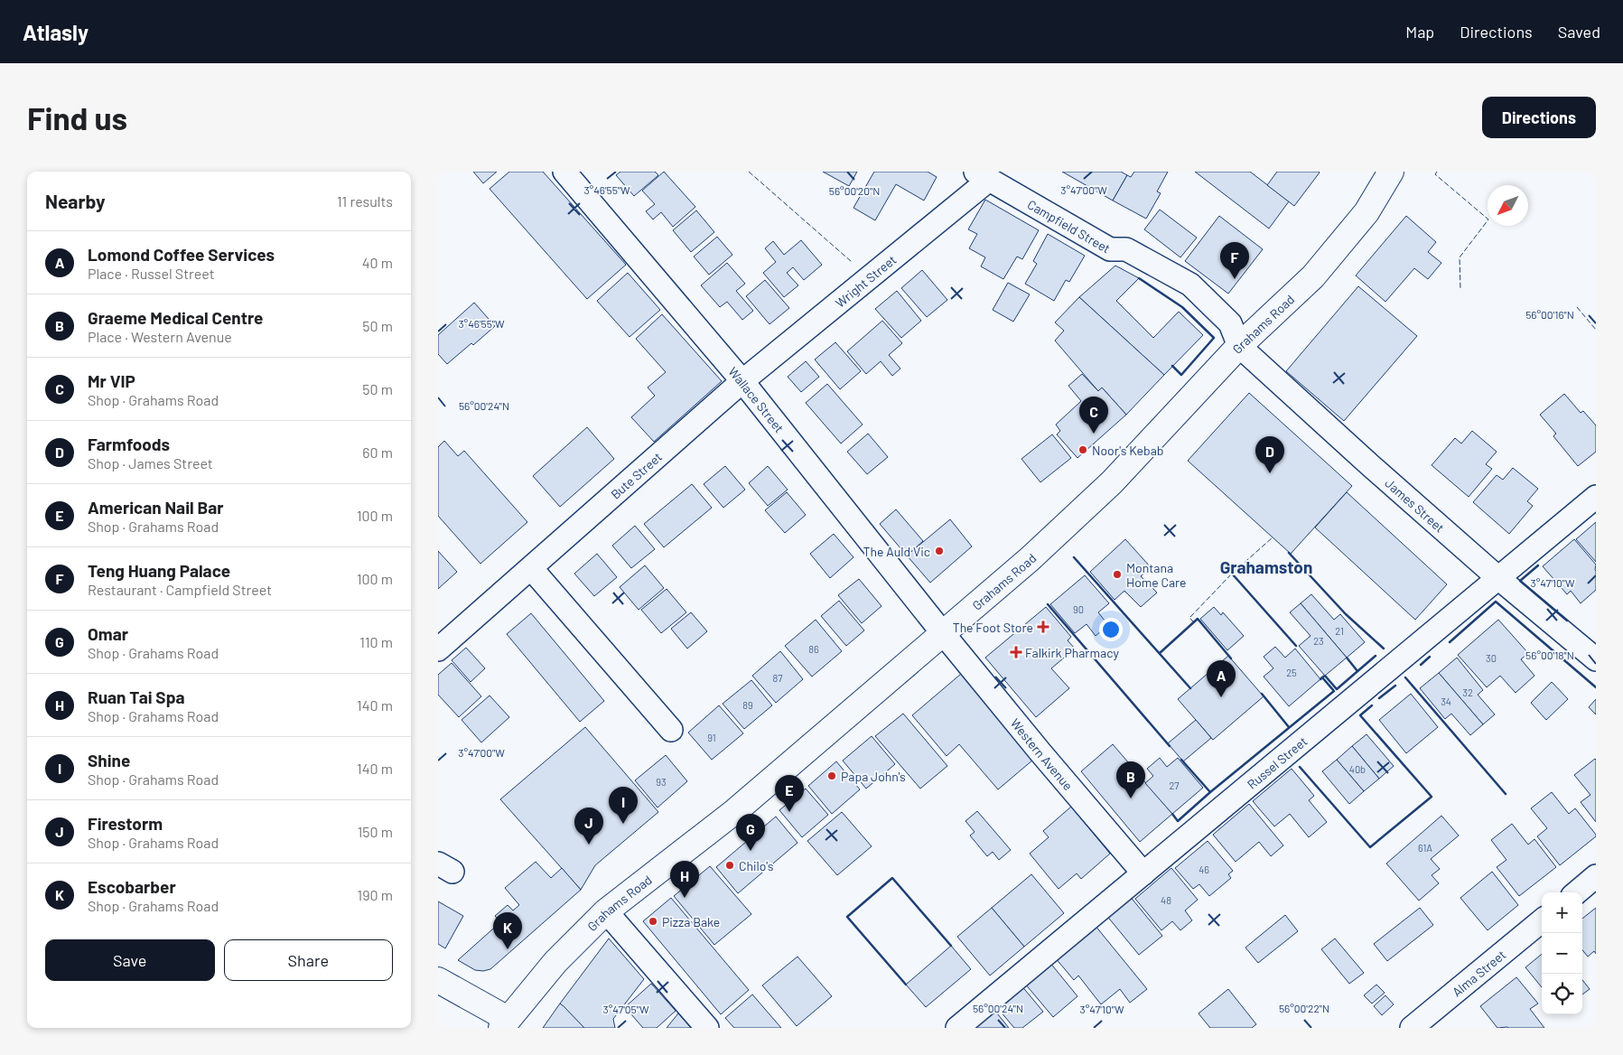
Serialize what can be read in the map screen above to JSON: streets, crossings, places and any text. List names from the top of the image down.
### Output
{
  "streets": {
    "main road": ["Grahams Road"],
    "street": [
      "Campfield Street",
      "Wright Street",
      "Wallace Street",
      "Bute Street",
      "James Street",
      "Western Avenue",
      "Russel Street",
      "Alma Street"
    ]
  },
  "crossings": [
    ["Campfield Street", "Wright Street"],
    ["Campfield Street", "Grahams Road"],
    ["Campfield Street", "James Street"],
    ["Wright Street", "Wallace Street"],
    ["Wright Street", "Bute Street"],
    ["Grahams Road", "Wallace Street"],
    ["Grahams Road", "James Street"],
    ["Grahams Road", "Western Avenue"],
    ["Wallace Street", "Bute Street"],
    ["Wallace Street", "Western Avenue"],
    ["James Street", "Russel Street"],
    ["Western Avenue", "Russel Street"]
  ],
  "districts": ["Grahamston"],
  "places": {
    "other": [
      "Noor's Kebab",
      "The Auld Vic",
      "Montana Home Care",
      "Papa John's",
      "Chilo's",
      "Pizza Bake"
    ],
    "health": ["The Foot Store", "Falkirk Pharmacy"]
  },
  "house_numbers": [
    "90",
    "21",
    "23",
    "86",
    "30",
    "25",
    "87",
    "32",
    "34",
    "89",
    "91",
    "40b",
    "93",
    "27",
    "61A",
    "46",
    "48"
  ],
  "north": "bottom left",
  "page": {
    "header": "Atlasly",
    "nav": ["Map", "Directions", "Saved"],
    "buttons": [
      "Directions",
      ["Save", "Share"]
    ],
    "title": "Find us",
    "heading": ["Nearby", "11 results"],
    "list": [
      {
        "mark": "A",
        "name": "Lomond Coffee Services",
        "note": "Place · Russel Street",
        "value": "40 m"
      },
      {
        "mark": "B",
        "name": "Graeme Medical Centre",
        "note": "Place · Western Avenue",
        "value": "50 m"
      },
      {
        "mark": "C",
        "name": "Mr VIP",
        "note": "Shop · Grahams Road",
        "value": "50 m"
      },
      {
        "mark": "D",
        "name": "Farmfoods",
        "note": "Shop · James Street",
        "value": "60 m"
      },
      {
        "mark": "E",
        "name": "American Nail Bar",
        "note": "Shop · Grahams Road",
        "value": "100 m"
      },
      {
        "mark": "F",
        "name": "Teng Huang Palace",
        "note": "Restaurant · Campfield Street",
        "value": "100 m"
      },
      {
        "mark": "G",
        "name": "Omar",
        "note": "Shop · Grahams Road",
        "value": "110 m"
      },
      {
        "mark": "H",
        "name": "Ruan Tai Spa",
        "note": "Shop · Grahams Road",
        "value": "140 m"
      },
      {
        "mark": "I",
        "name": "Shine",
        "note": "Shop · Grahams Road",
        "value": "140 m"
      },
      {
        "mark": "J",
        "name": "Firestorm",
        "note": "Shop · Grahams Road",
        "value": "150 m"
      },
      {
        "mark": "K",
        "name": "Escobarber",
        "note": "Shop · Grahams Road",
        "value": "190 m"
      }
    ],
    "pins": [
      "F",
      "C",
      "D",
      "A",
      "B",
      "E",
      "I",
      "J",
      "G",
      "H",
      "K"
    ],
    "map_buttons": ["+", "−"]
  },
  "coordinates": [
    "3°47'00\"W",
    "3°46'55\"W",
    "56°00'20\"N",
    "56°00'16\"N",
    "56°00'24\"N",
    "3°47'10\"W",
    "56°00'18\"N",
    "56°00'22\"N",
    "3°47'05\"W"
  ]
}
